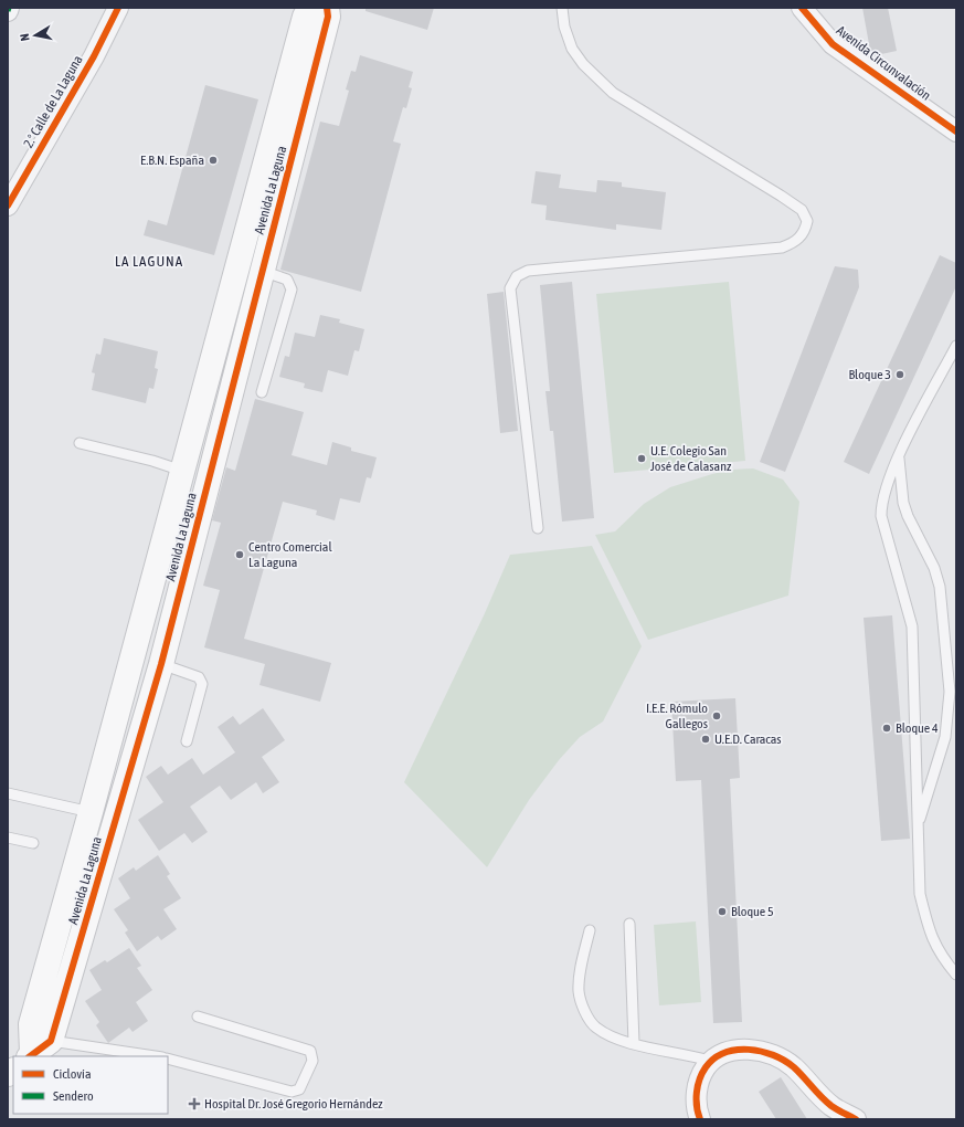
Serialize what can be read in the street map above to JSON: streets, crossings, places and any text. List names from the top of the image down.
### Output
{
  "streets": {
    "street": ["Avenida Circunvalación", "2.° Calle de La Laguna", "Avenida La Laguna"]
  },
  "districts": ["LA LAGUNA"],
  "places": {
    "other": [
      "E.B.N. España",
      "Bloque 3",
      "U.E. Colegio San José de Calasanz",
      "Centro Comercial La Laguna",
      "I.E.E. Rómulo Gallegos",
      "Bloque 4",
      "U.E.D. Caracas",
      "Bloque 5"
    ],
    "health": ["Hospital Dr. José Gregorio Hernández"]
  },
  "legend": ["Ciclovía", "Sendero"],
  "north": "left"
}
